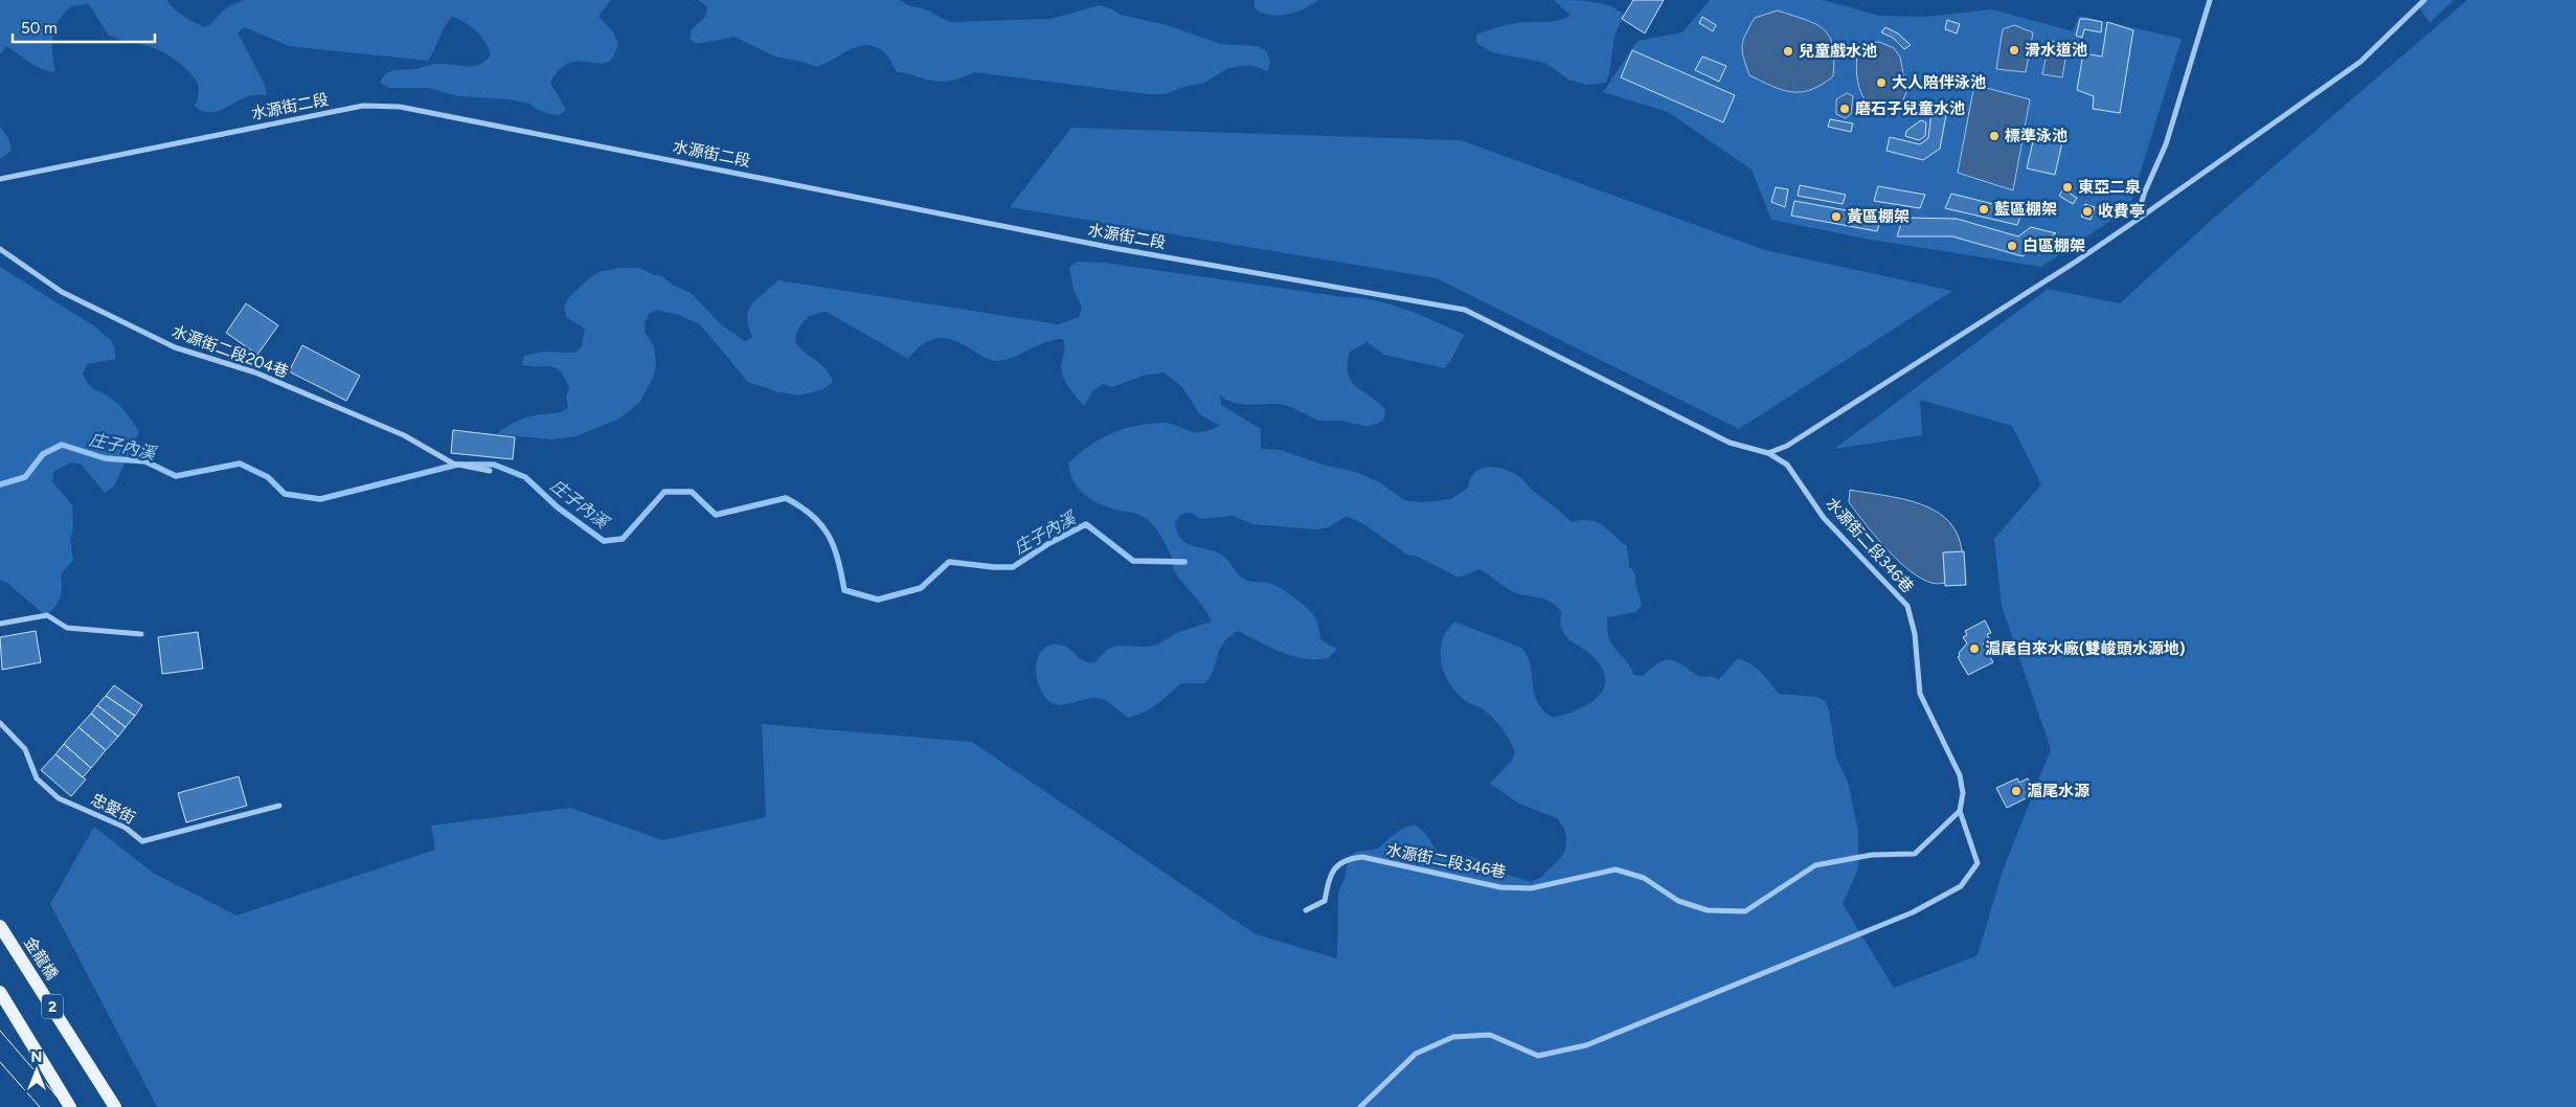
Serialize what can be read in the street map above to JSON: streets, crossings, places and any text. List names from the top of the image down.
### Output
{
  "streets": {
    "main road": ["金龍橋", "2"],
    "street": [
      "水源街二段",
      "水源街二段204巷",
      "水源街二段346巷",
      "忠愛街"
    ]
  },
  "crossings": [
    ["水源街二段", "水源街二段346巷"]
  ],
  "water": ["庄子內溪"],
  "places": [
    "滑水道池",
    "兒童戲水池",
    "大人陪伴泳池",
    "磨石子兒童水池",
    "標準泳池",
    "東亞二泉",
    "藍區棚架",
    "收費亭",
    "黃區棚架",
    "白區棚架",
    "滬尾自來水廠(雙峻頭水源地)",
    "滬尾水源"
  ],
  "scale_bar": "50 m",
  "north": "top"
}
